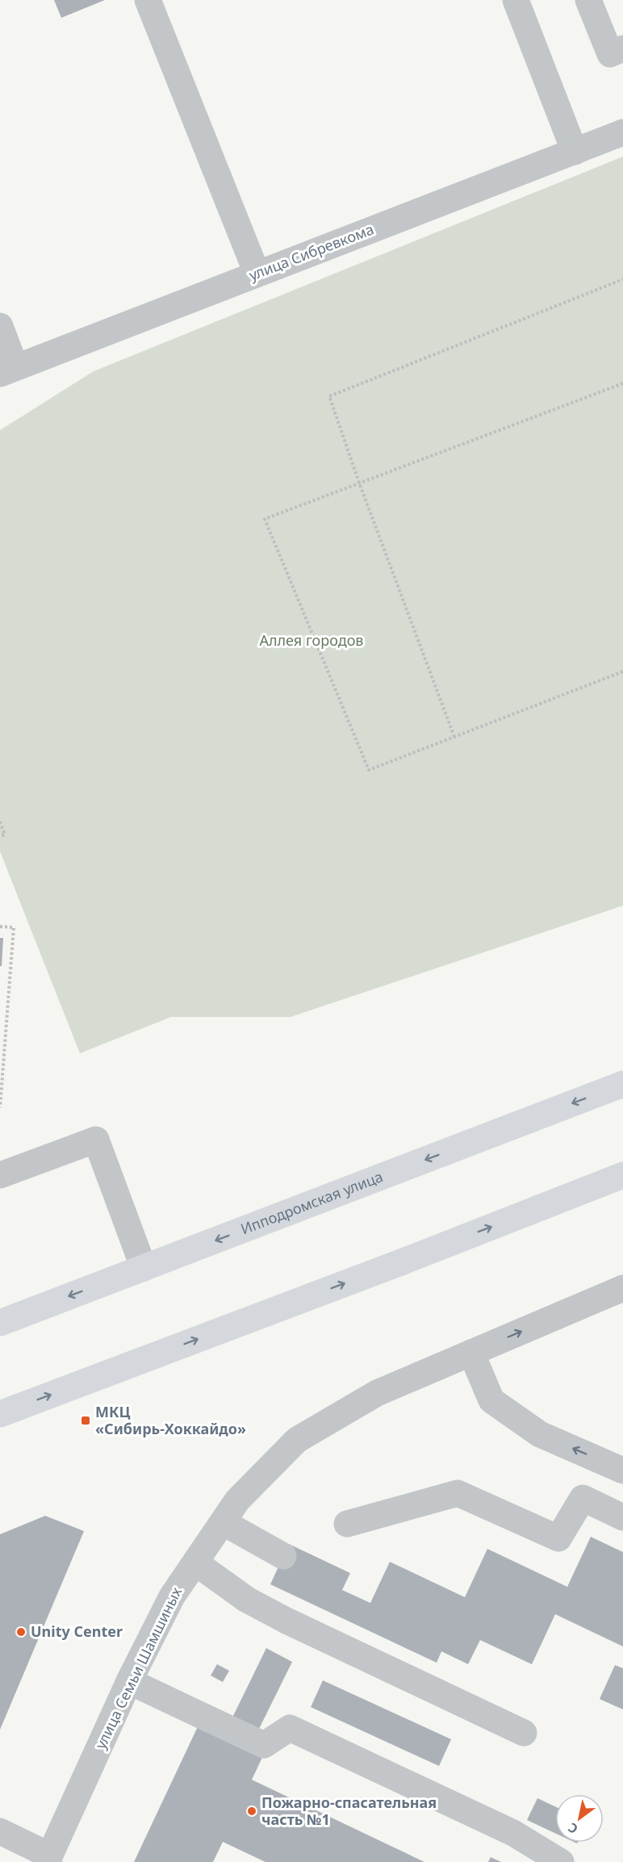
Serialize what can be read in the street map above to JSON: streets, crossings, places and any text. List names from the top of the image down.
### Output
{
  "streets": {
    "highway": ["Ипподромская улица"],
    "street": ["улица Сибревкома", "улица Семьи Шамшиных"]
  },
  "parks": ["Аллея городов"],
  "places": {
    "transit": ["МКЦ «Сибирь-Хоккайдо»"],
    "other": ["Unity Center", "Пожарно-спасательная часть №1"]
  },
  "north": "bottom left"
}
